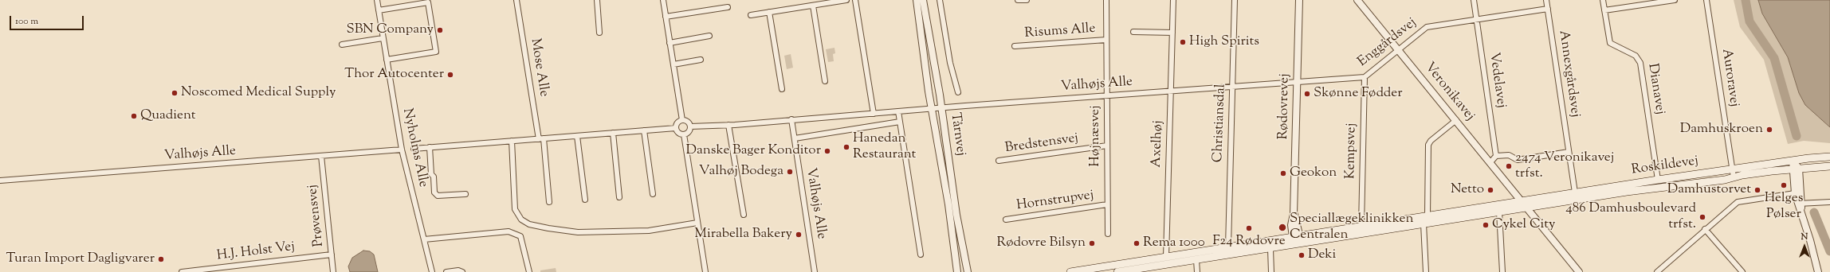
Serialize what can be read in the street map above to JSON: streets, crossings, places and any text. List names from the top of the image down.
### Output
{
  "streets": {
    "main road": ["Roskildevej"],
    "street": [
      "Risums Alle",
      "Enggårdsvej",
      "Mose Alle",
      "Annexgårdsvej",
      "Auroravej",
      "Vedelavej",
      "Valhøjs Alle",
      "Dianavej",
      "Veronikavej",
      "Rødovrevej",
      "Christiansdal",
      "Tårnvej",
      "Højnæsvej",
      "Bredstensvej",
      "Axelhøj",
      "Nyholms Alle",
      "Kempsvej",
      "Hornstrupvej",
      "Prøvensvej",
      "H.J. Holst Vej"
    ]
  },
  "crossings": [
    ["Risums Alle", "Højnæsvej"],
    ["Enggårdsvej", "Annexgårdsvej"],
    ["Enggårdsvej", "Vedelavej"],
    ["Enggårdsvej", "Valhøjs Alle"],
    ["Enggårdsvej", "Veronikavej"],
    ["Enggårdsvej", "Rødovrevej"],
    ["Enggårdsvej", "Kempsvej"],
    ["Annexgårdsvej", "Roskildevej"],
    ["Auroravej", "Roskildevej"],
    ["Valhøjs Alle", "Rødovrevej"],
    ["Valhøjs Alle", "Christiansdal"],
    ["Valhøjs Alle", "Tårnvej"],
    ["Valhøjs Alle", "Højnæsvej"],
    ["Valhøjs Alle", "Axelhøj"],
    ["Valhøjs Alle", "Nyholms Alle"],
    ["Valhøjs Alle", "Prøvensvej"],
    ["Dianavej", "Roskildevej"],
    ["Veronikavej", "Roskildevej"],
    ["Rødovrevej", "Roskildevej"],
    ["Christiansdal", "Roskildevej"],
    ["Højnæsvej", "Bredstensvej"],
    ["Højnæsvej", "Hornstrupvej"],
    ["Axelhøj", "Roskildevej"],
    ["Kempsvej", "Roskildevej"],
    ["Prøvensvej", "H.J. Holst Vej"]
  ],
  "places": [
    "SBN Company",
    "High Spirits",
    "Thor Autocenter",
    "Noscomed Medical Supply",
    "Skønne Fødder",
    "Quadient",
    "Damhuskroen",
    "Hanedan Restaurant",
    "Danske Bager Konditor",
    "2474 Veronikavej trfst.",
    "Valhøj Bodega",
    "Geokon",
    "Helges Pølser",
    "Netto",
    "Damhustorvet",
    "486 Damhusboulevard trfst.",
    "Cykel City",
    "Speciallægeklinikken Centralen",
    "F24 Rødovre",
    "Mirabella Bakery",
    "Rødovre Bilsyn",
    "Rema 1000",
    "Deki",
    "Turan Import Dagligvarer"
  ],
  "scale_bar": "100 m",
  "north": "top"
}
